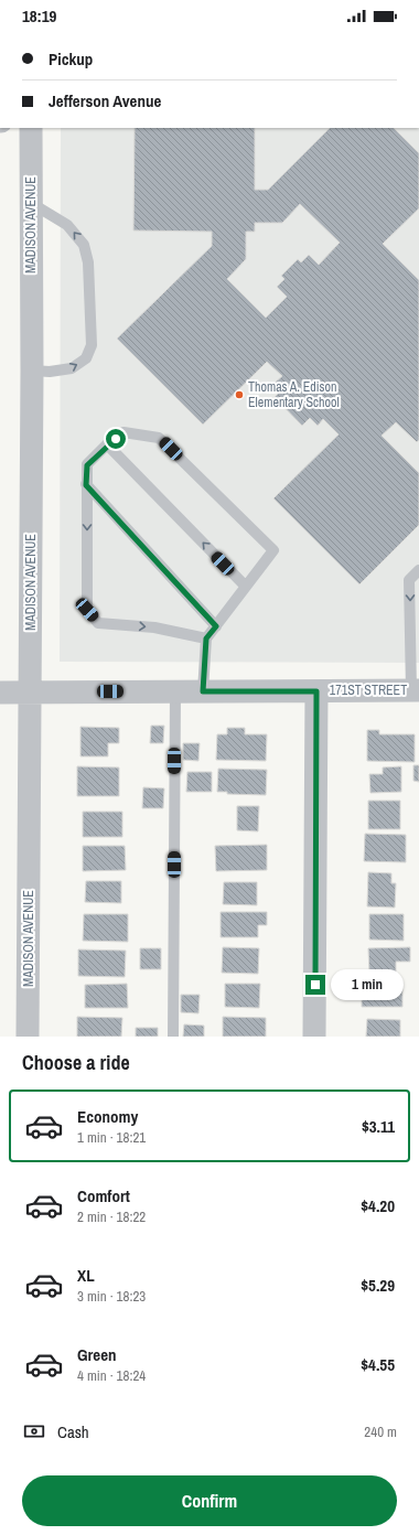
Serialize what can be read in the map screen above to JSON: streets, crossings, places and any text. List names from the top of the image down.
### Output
{
  "streets": {
    "street": ["MADISON AVENUE", "171ST STREET"]
  },
  "crossings": [
    ["MADISON AVENUE", "171ST STREET"]
  ],
  "places": ["Thomas A. Edison Elementary School"],
  "page": {
    "status": "18:19",
    "banner": ["Pickup", "Jefferson Avenue"],
    "bubble": "1 min",
    "heading": "Choose a ride",
    "list": [
      {
        "name": "Economy",
        "note": "1 min · 18:21",
        "value": "$3.11"
      },
      {
        "name": "Comfort",
        "note": "2 min · 18:22",
        "value": "$4.20"
      },
      {
        "name": "XL",
        "note": "3 min · 18:23",
        "value": "$5.29"
      },
      {
        "name": "Green",
        "note": "4 min · 18:24",
        "value": "$4.55"
      }
    ],
    "pay": ["Cash", "240 m"],
    "buttons": "Confirm"
  }
}
